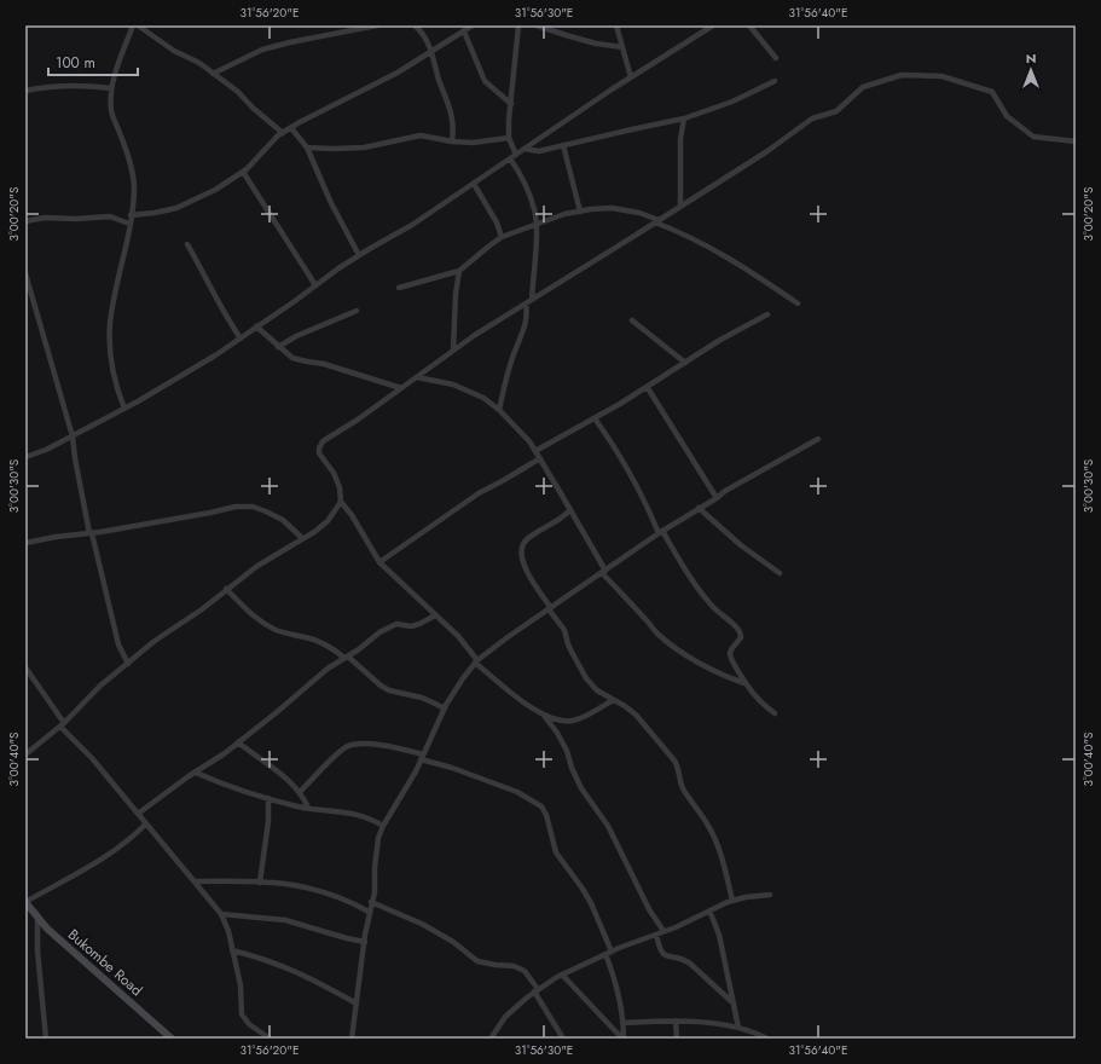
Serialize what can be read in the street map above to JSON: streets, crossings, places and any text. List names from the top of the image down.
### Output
{
  "streets": {
    "main road": ["Bukombe Road"]
  },
  "scale_bar": "100 m",
  "north": "top",
  "coordinates": [
    "31°56'20\"E",
    "31°56'30\"E",
    "31°56'40\"E",
    "3°00'20\"S",
    "3°00'30\"S",
    "3°00'40\"S"
  ]
}
